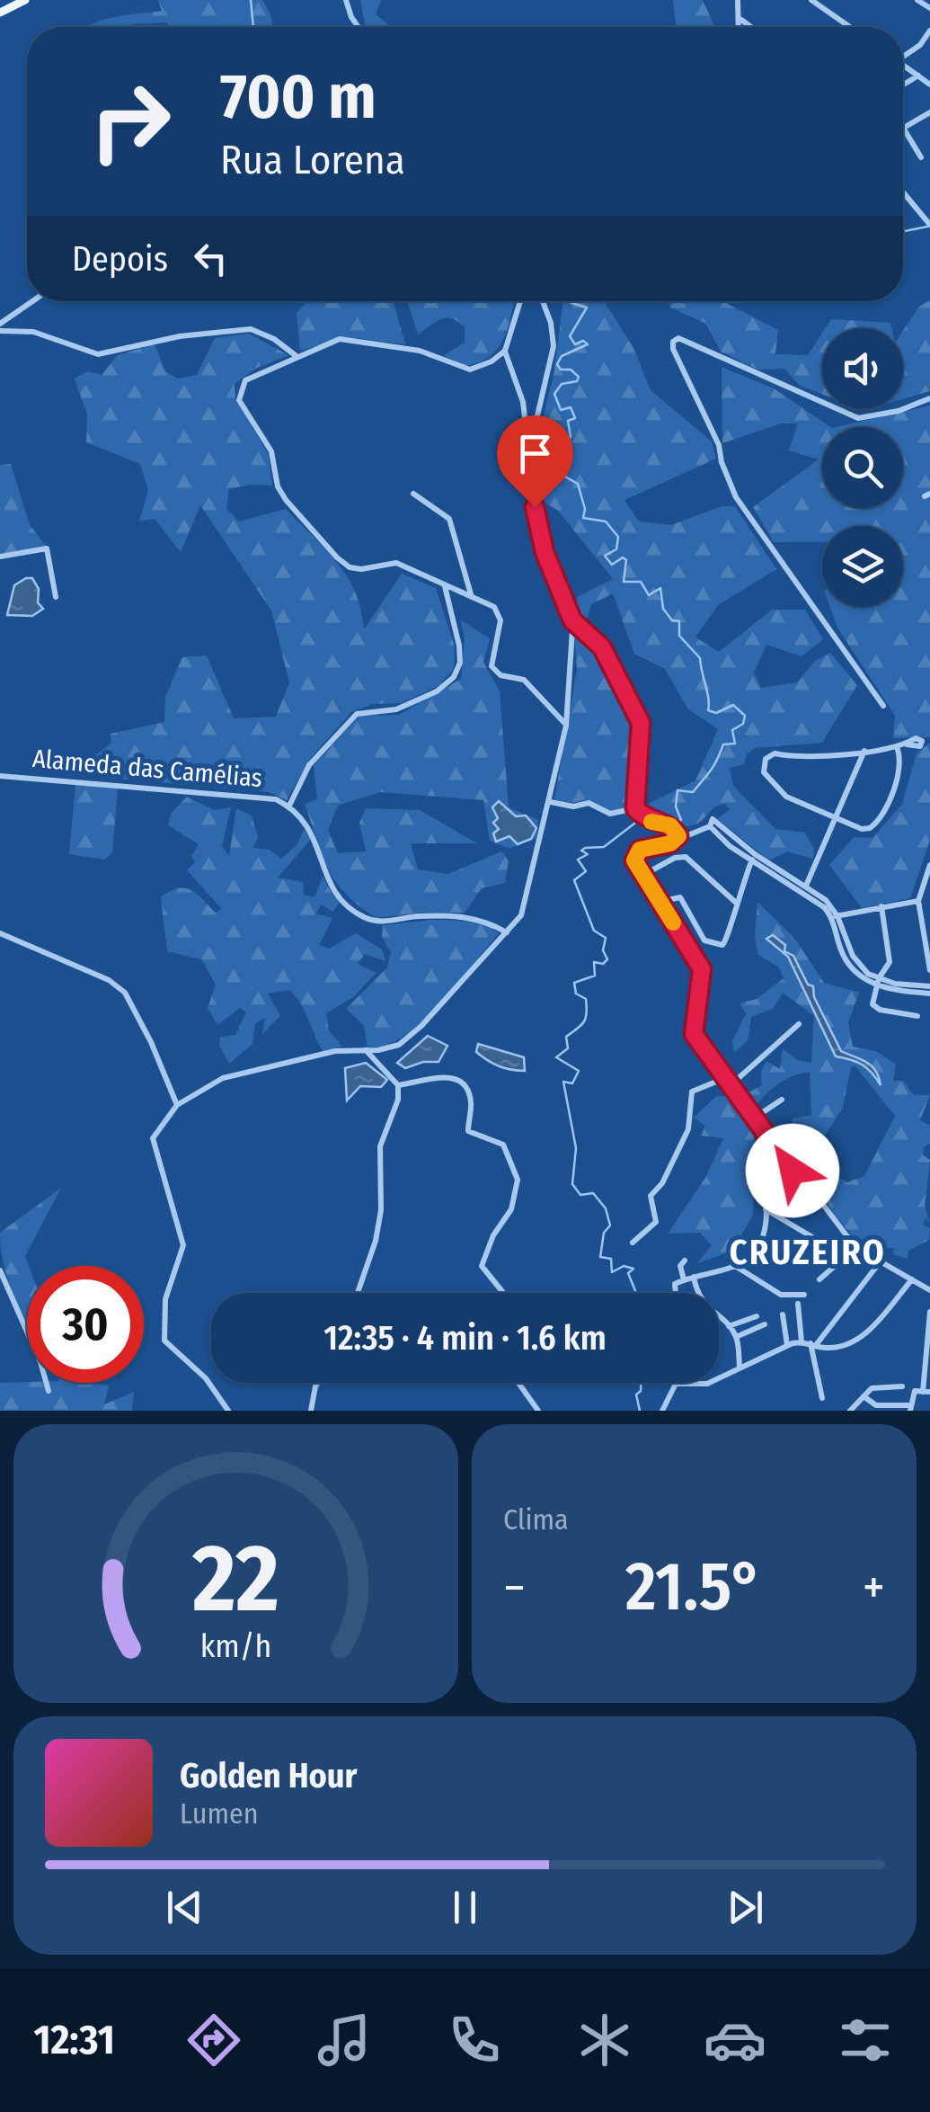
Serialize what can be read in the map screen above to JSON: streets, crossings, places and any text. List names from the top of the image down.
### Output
{
  "streets": {
    "street": ["Alameda das Camélias"]
  },
  "districts": ["CRUZEIRO"],
  "page": {
    "turn": ["700 m", "Rua Lorena"],
    "then": "Depois",
    "limit": "30",
    "trip": "12:35 · 4 min · 1.6 km",
    "tile": "Clima",
    "heat": ["−", "21.5°", "+"],
    "song": ["Golden Hour", "Lumen"],
    "tabs": "12:31",
    "gauge": ["22", "km/h"]
  }
}
